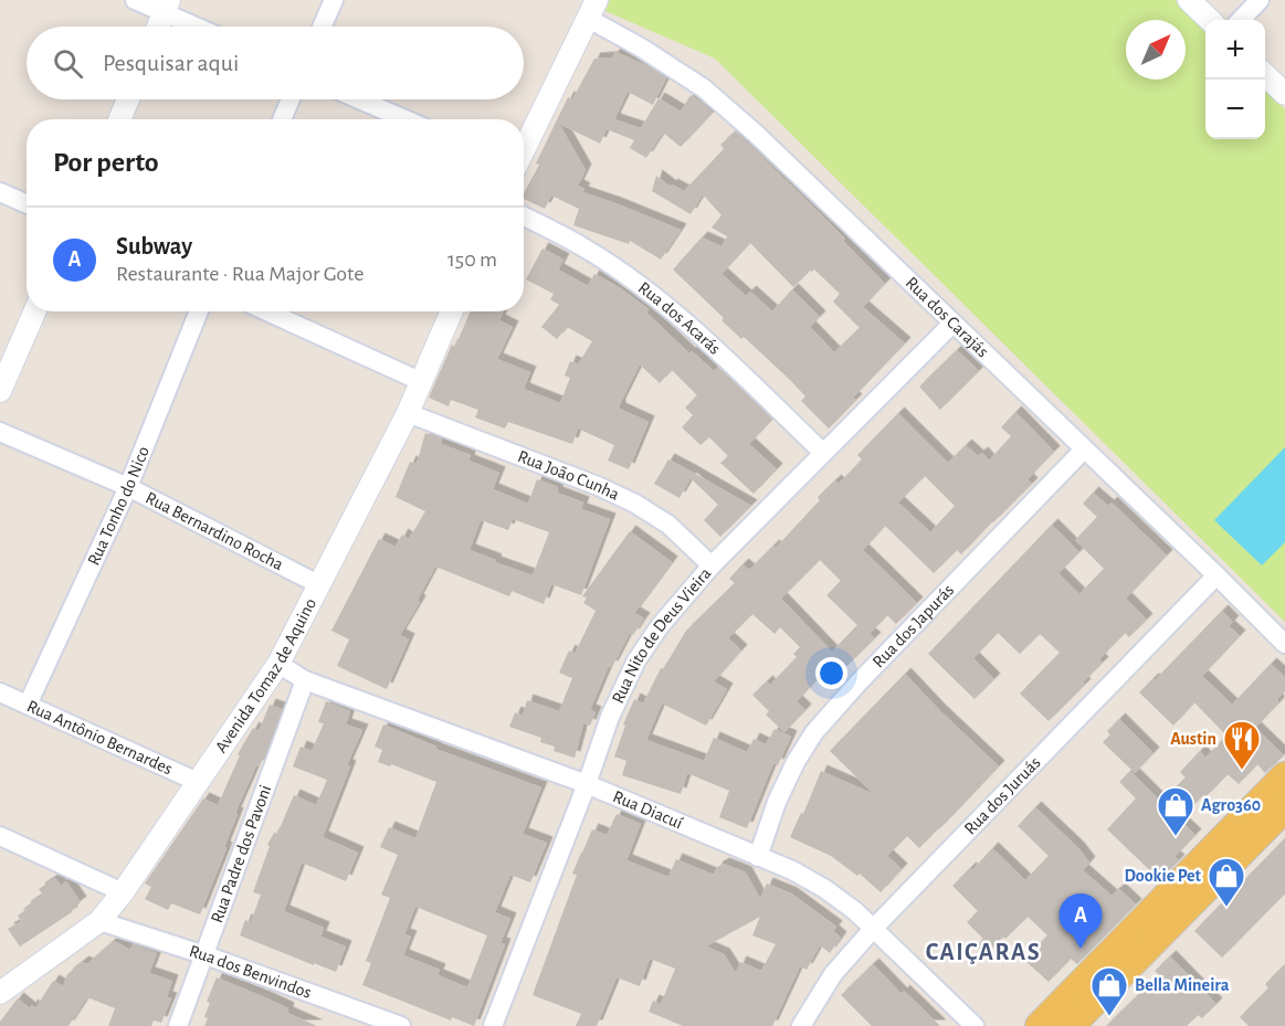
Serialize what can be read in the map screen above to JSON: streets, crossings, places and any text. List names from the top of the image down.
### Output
{
  "streets": {
    "street": [
      "Rua dos Carajás",
      "Rua dos Acarás",
      "Rua João Cunha",
      "Rua Tonho do Nico",
      "Rua Bernardino Rocha",
      "Rua dos Japurás",
      "Rua Nito de Deus Vieira",
      "Avenida Tomaz de Aquino",
      "Rua Antônio Bernardes",
      "Rua dos Juruás",
      "Rua Diacuí",
      "Rua Padre dos Pavoni",
      "Rua dos Benvindos"
    ]
  },
  "crossings": [
    ["Rua dos Carajás", "Rua dos Japurás"],
    ["Rua dos Carajás", "Rua Nito de Deus Vieira"],
    ["Rua dos Carajás", "Rua dos Juruás"],
    ["Rua dos Acarás", "Rua Nito de Deus Vieira"],
    ["Rua João Cunha", "Rua Nito de Deus Vieira"],
    ["Rua João Cunha", "Avenida Tomaz de Aquino"],
    ["Rua Tonho do Nico", "Rua Bernardino Rocha"],
    ["Rua Tonho do Nico", "Rua Antônio Bernardes"],
    ["Rua Bernardino Rocha", "Avenida Tomaz de Aquino"],
    ["Rua dos Japurás", "Rua Diacuí"],
    ["Rua Nito de Deus Vieira", "Rua Diacuí"],
    ["Avenida Tomaz de Aquino", "Rua Antônio Bernardes"],
    ["Avenida Tomaz de Aquino", "Rua Diacuí"],
    ["Avenida Tomaz de Aquino", "Rua dos Benvindos"],
    ["Rua dos Juruás", "Rua Diacuí"],
    ["Rua Diacuí", "Rua Padre dos Pavoni"],
    ["Rua Padre dos Pavoni", "Rua dos Benvindos"]
  ],
  "districts": ["CAIÇARAS"],
  "places": {
    "restaurant": ["Austin"],
    "shop": ["Agro360", "Dookie Pet", "Bella Mineira"]
  },
  "north": "top right",
  "page": {
    "map_buttons": ["+", "−"],
    "search": "Pesquisar aqui",
    "heading": "Por perto",
    "list": [
      {
        "mark": "A",
        "name": "Subway",
        "note": "Restaurante · Rua Major Gote",
        "value": "150 m"
      }
    ],
    "pins": "A"
  }
}
